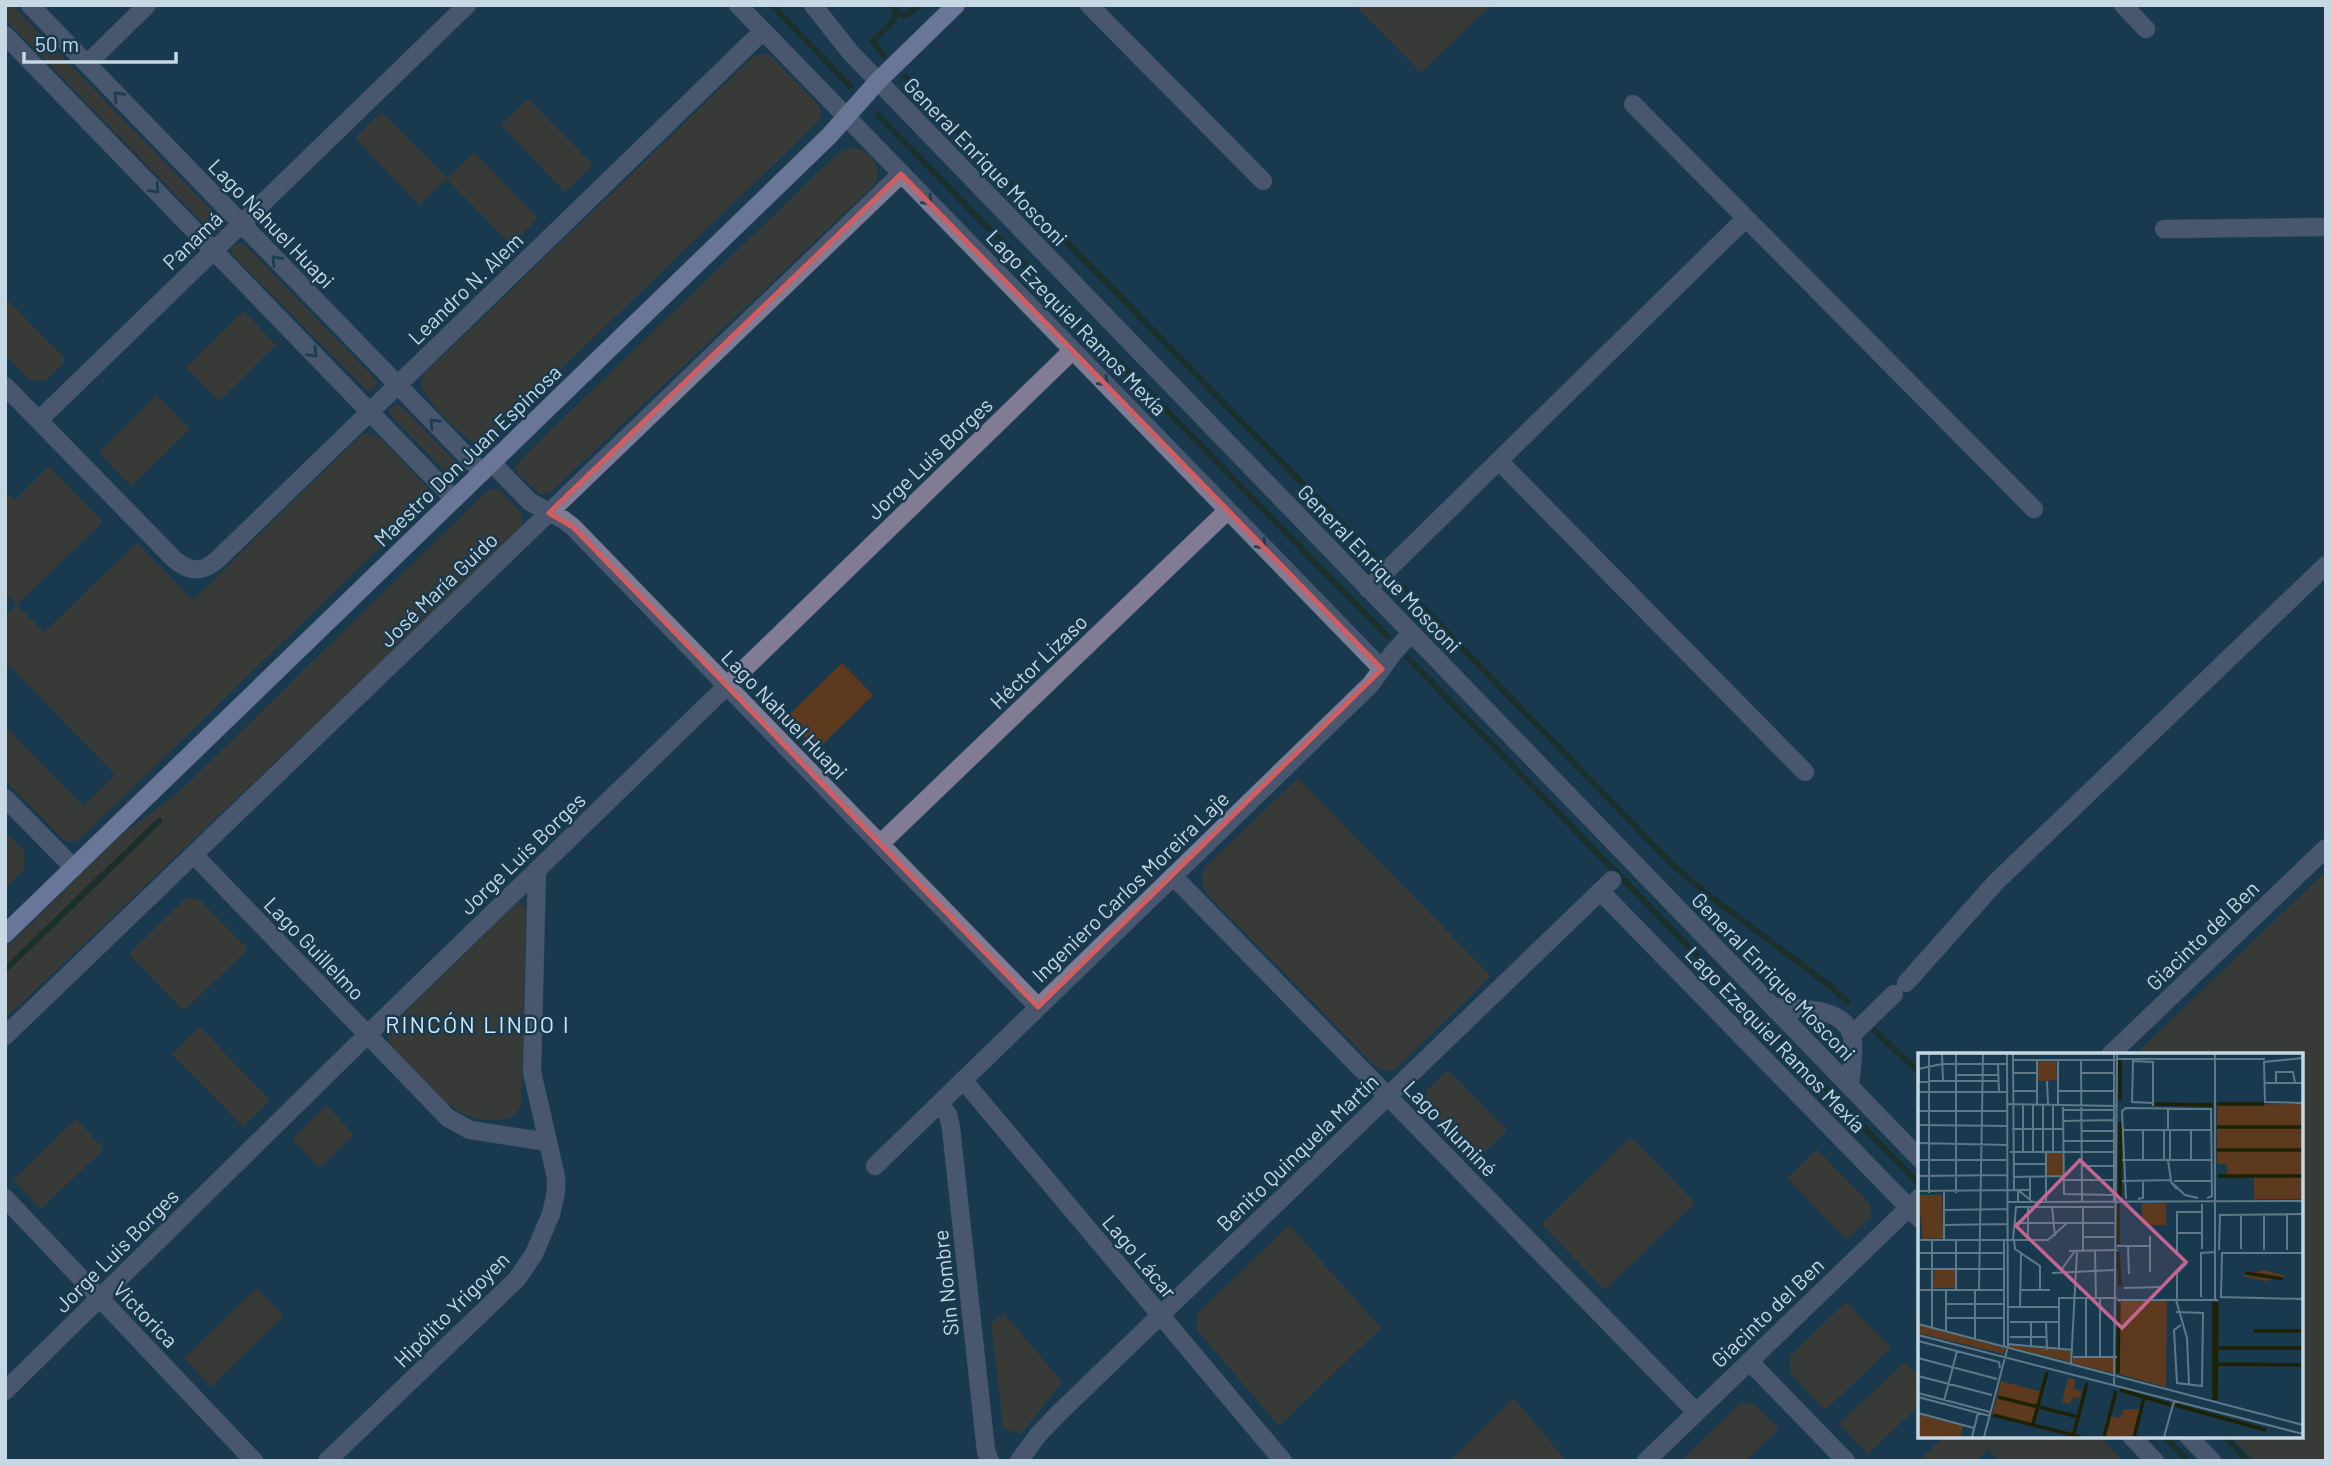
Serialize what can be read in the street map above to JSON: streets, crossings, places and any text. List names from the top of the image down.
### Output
{
  "streets": {
    "main road": ["Maestro Don Juan Espinosa"],
    "street": [
      "General Enrique Mosconi",
      "Lago Nahuel Huapi",
      "Panamá",
      "Leandro N. Alem",
      "Lago Ezequiel Ramos Mexía",
      "Jorge Luis Borges",
      "José María Guido",
      "Héctor Lizaso",
      "Ingeniero Carlos Moreira Laje",
      "Giacinto del Ben",
      "Lago Guillelmo",
      "Lago Aluminé",
      "Benito Quinquela Martín",
      "Lago Lácar",
      "Sin Nombre",
      "Hipólito Yrigoyen",
      "Victorica"
    ]
  },
  "crossings": [
    ["General Enrique Mosconi", "Maestro Don Juan Espinosa"],
    ["General Enrique Mosconi", "Ingeniero Carlos Moreira Laje"],
    ["Lago Nahuel Huapi", "Panamá"],
    ["Lago Nahuel Huapi", "Leandro N. Alem"],
    ["Lago Nahuel Huapi", "Maestro Don Juan Espinosa"],
    ["Lago Nahuel Huapi", "Jorge Luis Borges"],
    ["Lago Nahuel Huapi", "José María Guido"],
    ["Lago Nahuel Huapi", "Héctor Lizaso"],
    ["Lago Nahuel Huapi", "Ingeniero Carlos Moreira Laje"],
    ["Panamá", "Leandro N. Alem"],
    ["Leandro N. Alem", "Lago Ezequiel Ramos Mexía"],
    ["Lago Ezequiel Ramos Mexía", "Maestro Don Juan Espinosa"],
    ["Lago Ezequiel Ramos Mexía", "Jorge Luis Borges"],
    ["Lago Ezequiel Ramos Mexía", "José María Guido"],
    ["Lago Ezequiel Ramos Mexía", "Héctor Lizaso"],
    ["Lago Ezequiel Ramos Mexía", "Ingeniero Carlos Moreira Laje"],
    ["Lago Ezequiel Ramos Mexía", "Giacinto del Ben"],
    ["Lago Ezequiel Ramos Mexía", "Benito Quinquela Martín"],
    ["Jorge Luis Borges", "Lago Guillelmo"],
    ["Jorge Luis Borges", "Hipólito Yrigoyen"],
    ["Jorge Luis Borges", "Victorica"],
    ["José María Guido", "Lago Guillelmo"],
    ["Ingeniero Carlos Moreira Laje", "Lago Aluminé"],
    ["Ingeniero Carlos Moreira Laje", "Lago Lácar"],
    ["Ingeniero Carlos Moreira Laje", "Sin Nombre"],
    ["Giacinto del Ben", "Lago Aluminé"],
    ["Lago Guillelmo", "Hipólito Yrigoyen"],
    ["Lago Aluminé", "Benito Quinquela Martín"],
    ["Benito Quinquela Martín", "Lago Lácar"]
  ],
  "one_way": ["Lago Ezequiel Ramos Mexía"],
  "districts": ["RINCÓN LINDO I"],
  "scale_bar": "50 m"
}
